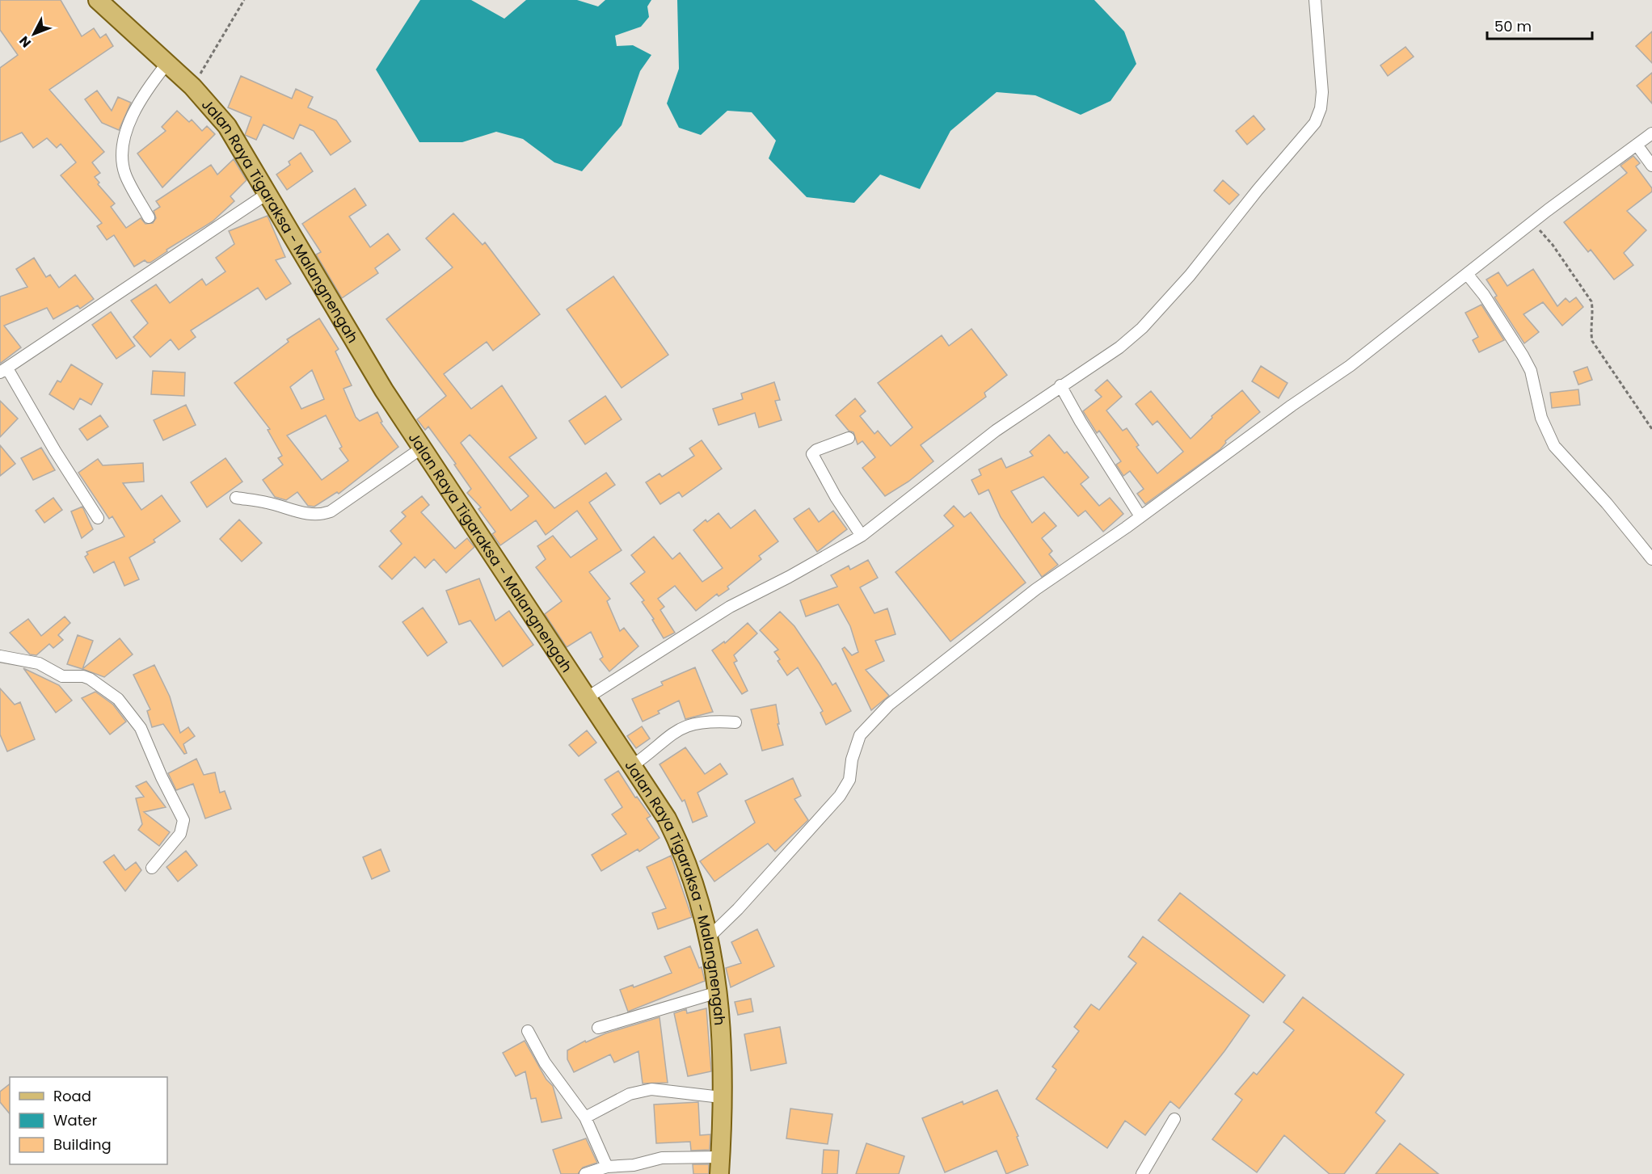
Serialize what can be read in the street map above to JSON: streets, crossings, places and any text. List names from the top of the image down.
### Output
{
  "streets": {
    "main road": ["Jalan Raya Tigaraksa - Malangnengah"]
  },
  "legend": ["Road", "Water", "Building"],
  "scale_bar": "50 m",
  "north": "bottom left"
}
